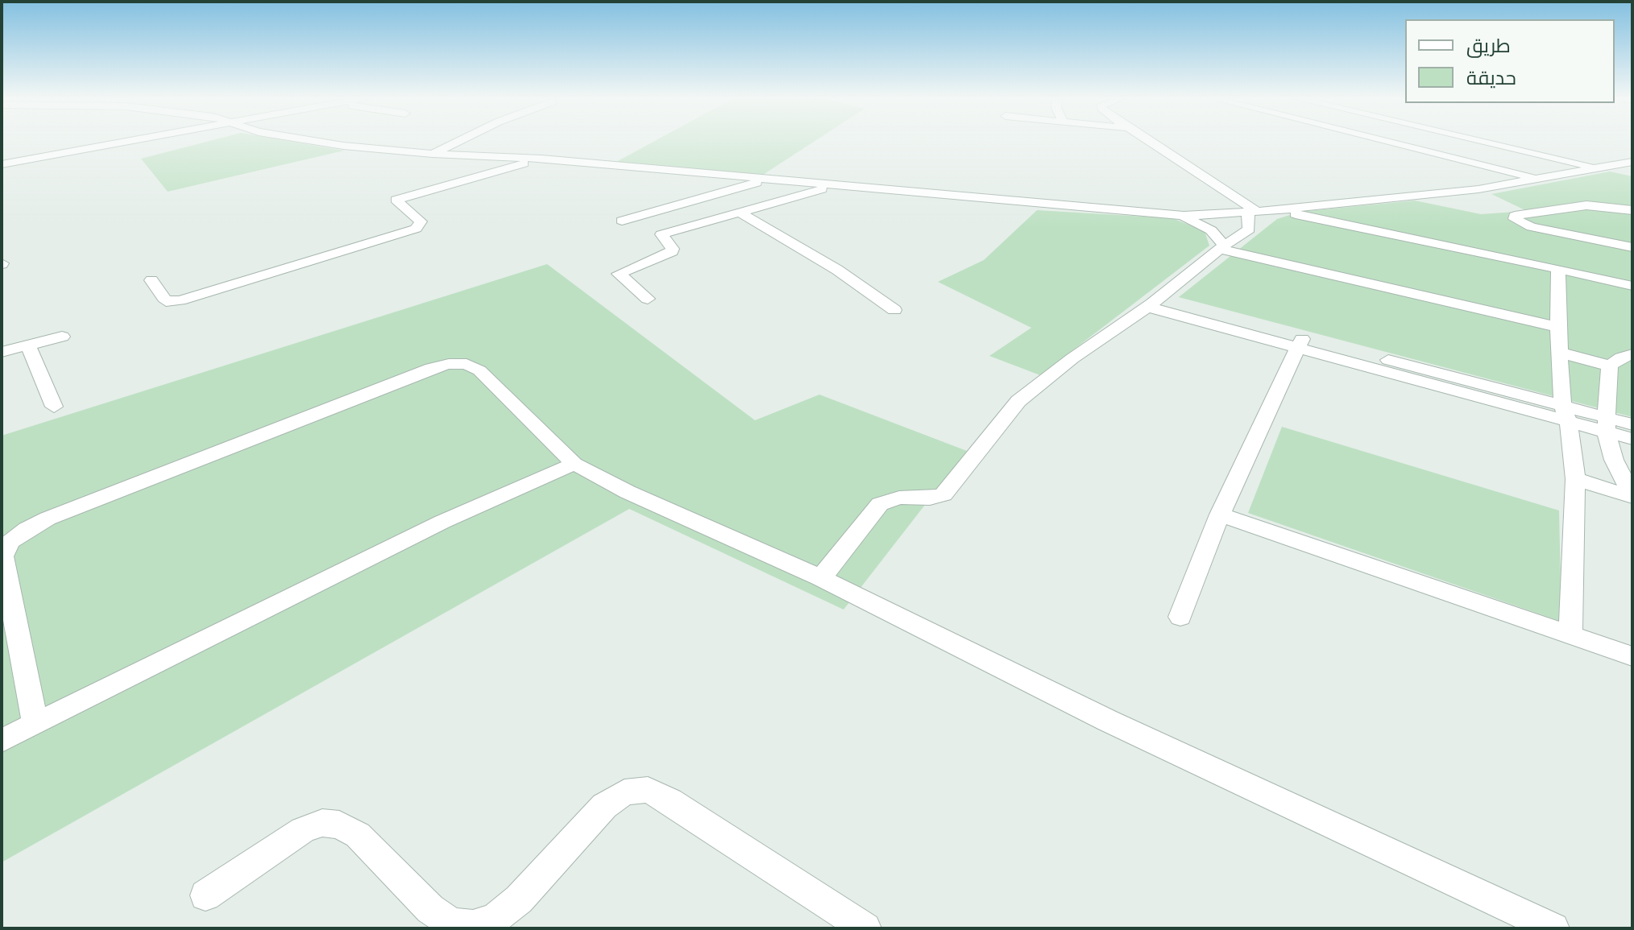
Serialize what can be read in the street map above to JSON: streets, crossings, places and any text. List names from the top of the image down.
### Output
{
  "legend": ["طريق", "حديقة"]
}
